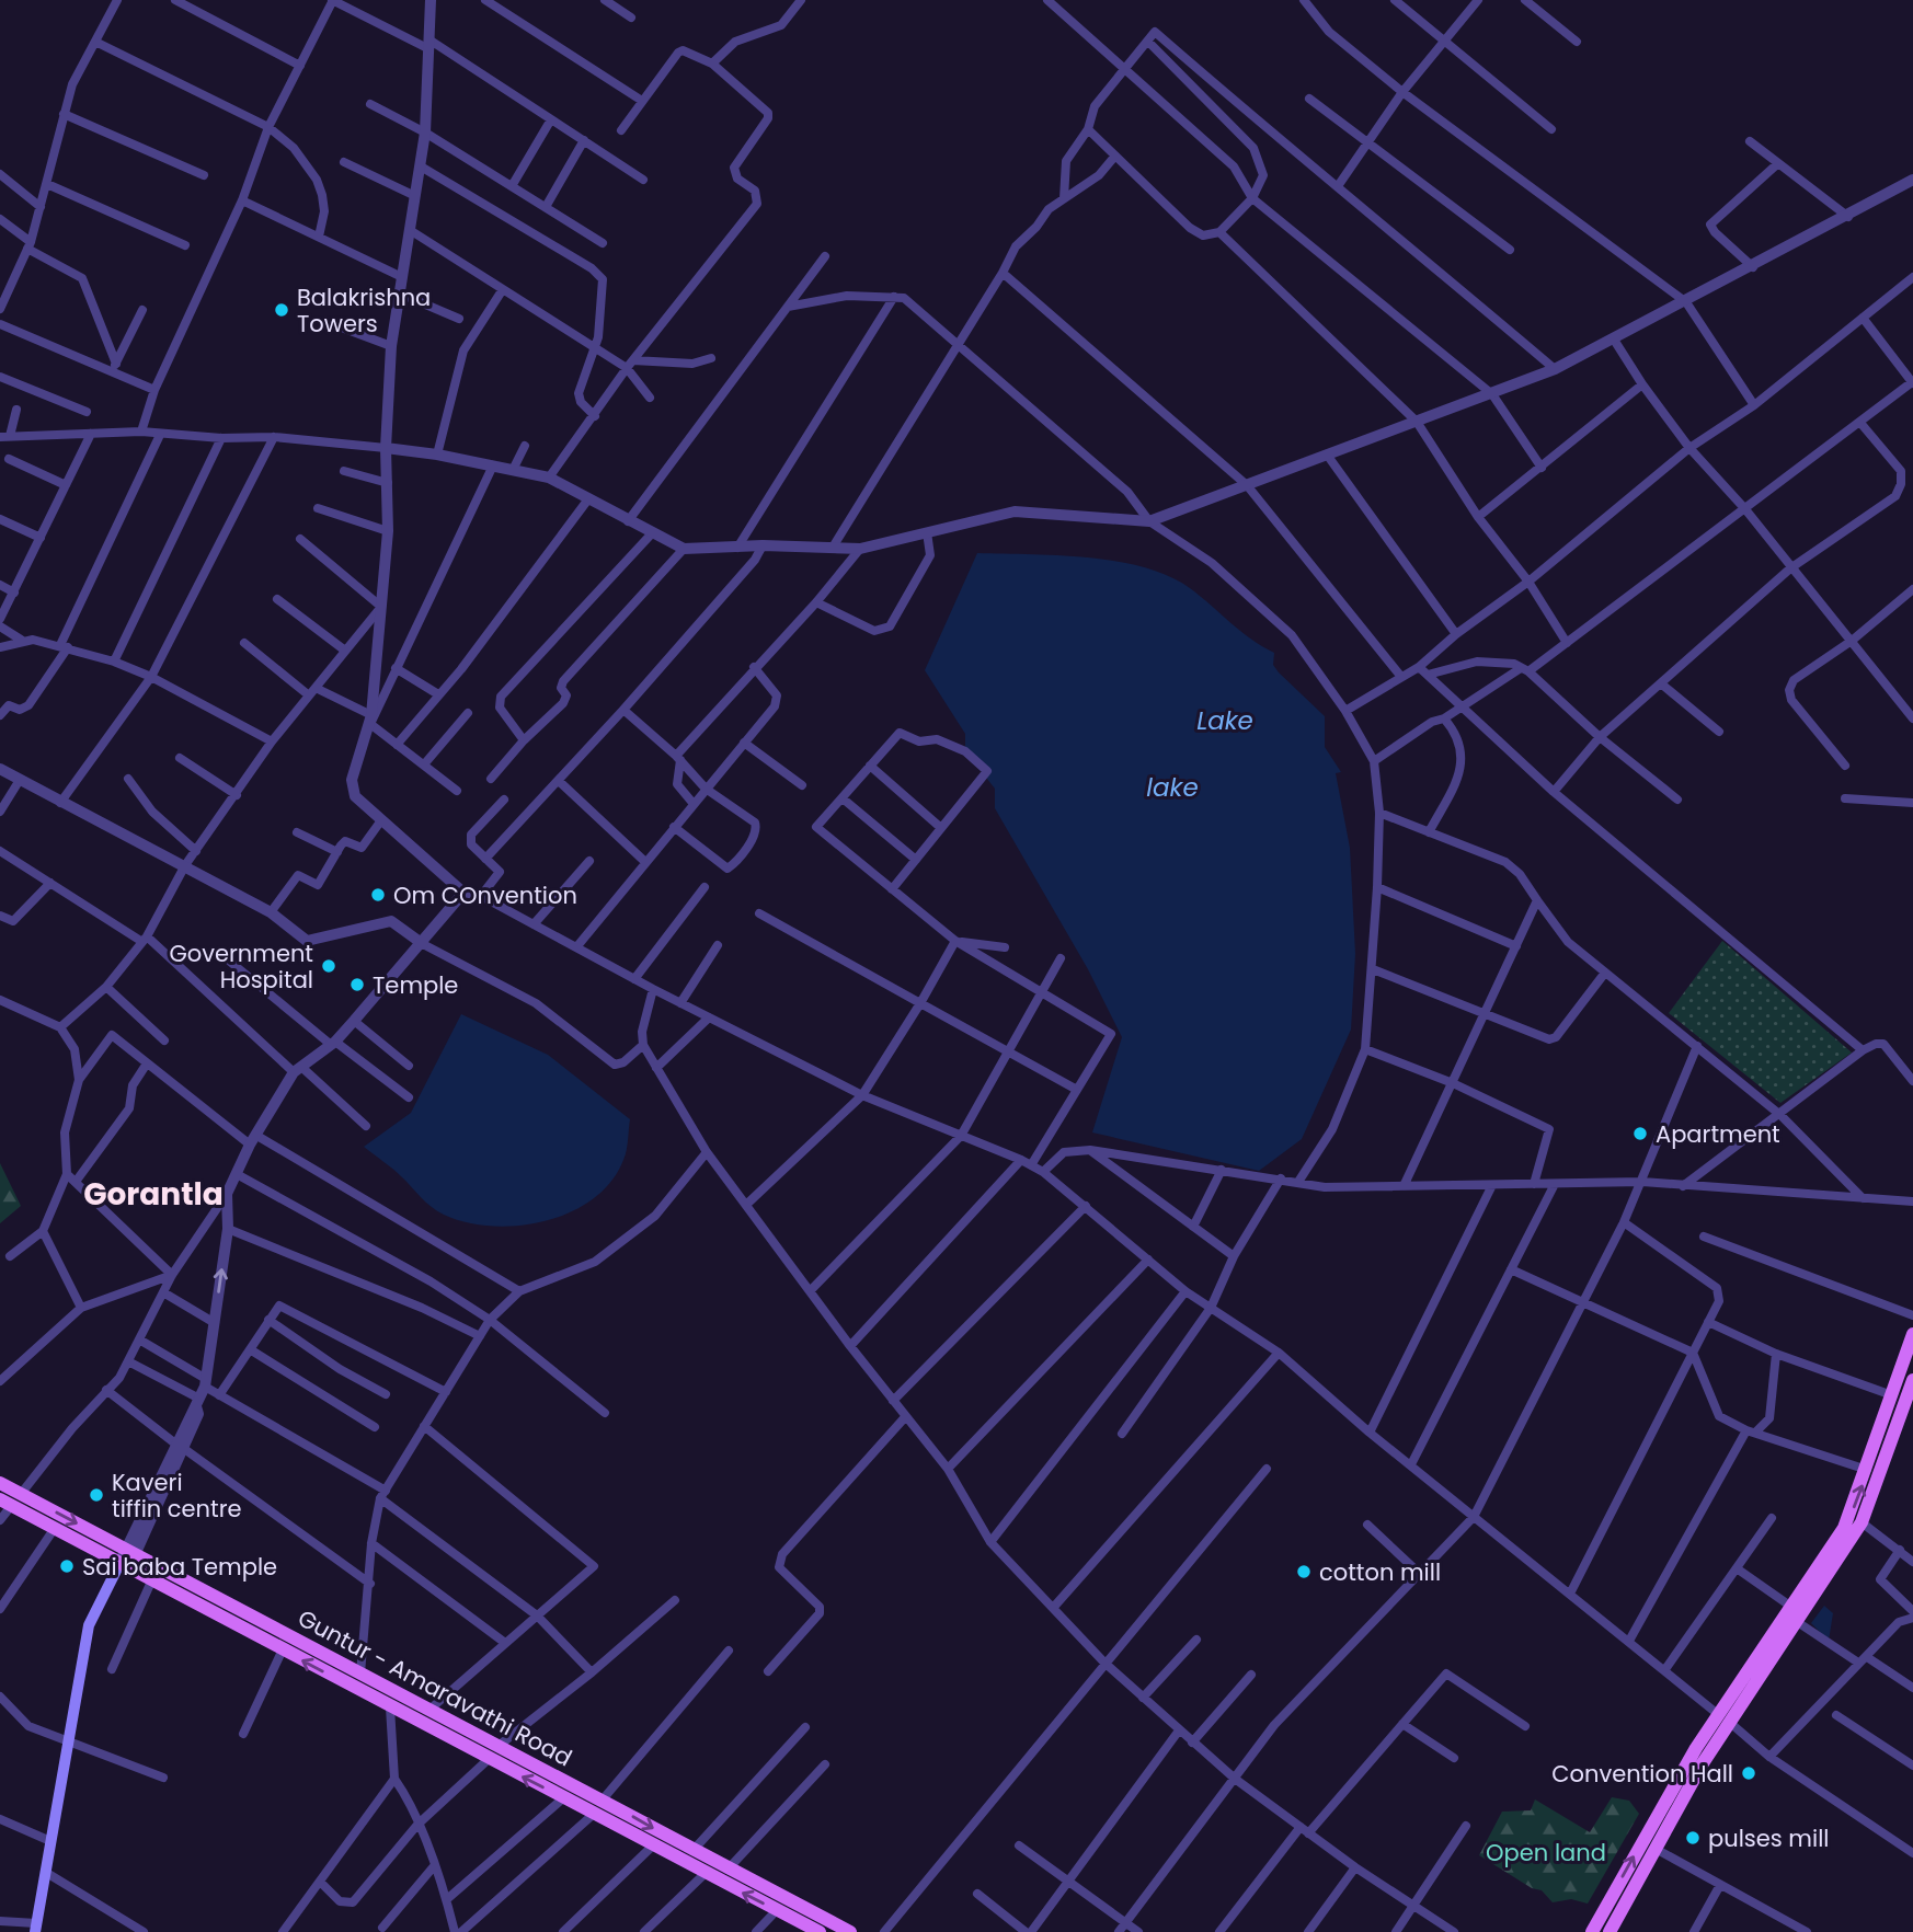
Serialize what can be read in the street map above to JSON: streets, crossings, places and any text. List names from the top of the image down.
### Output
{
  "streets": {
    "main road": ["Guntur - Amaravathi Road"]
  },
  "districts": ["Gorantla"],
  "water": ["Lake", "lake"],
  "parks": ["Open land"],
  "places": [
    "Balakrishna Towers",
    "Om COnvention",
    "Government Hospital",
    "Temple",
    "Apartment",
    "Kaveri tiffin centre",
    "Sai baba Temple",
    "cotton mill",
    "Convention Hall",
    "pulses mill"
  ]
}
